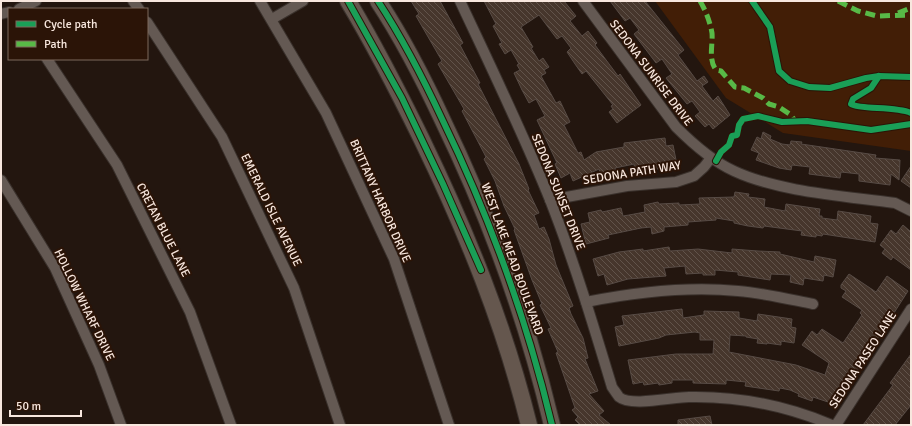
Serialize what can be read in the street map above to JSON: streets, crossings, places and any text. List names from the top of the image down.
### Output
{
  "streets": {
    "main road": ["WEST LAKE MEAD BOULEVARD"],
    "street": [
      "SEDONA SUNRISE DRIVE",
      "SEDONA PATH WAY",
      "SEDONA SUNSET DRIVE",
      "BRITTANY HARBOR DRIVE",
      "EMERALD ISLE AVENUE",
      "CRETAN BLUE LANE",
      "HOLLOW WHARF DRIVE",
      "SEDONA PASEO LANE"
    ]
  },
  "crossings": [
    ["SEDONA SUNRISE DRIVE", "SEDONA PATH WAY"],
    ["SEDONA PATH WAY", "SEDONA SUNSET DRIVE"]
  ],
  "legend": ["Cycle path", "Path"],
  "scale_bar": "50 m"
}
